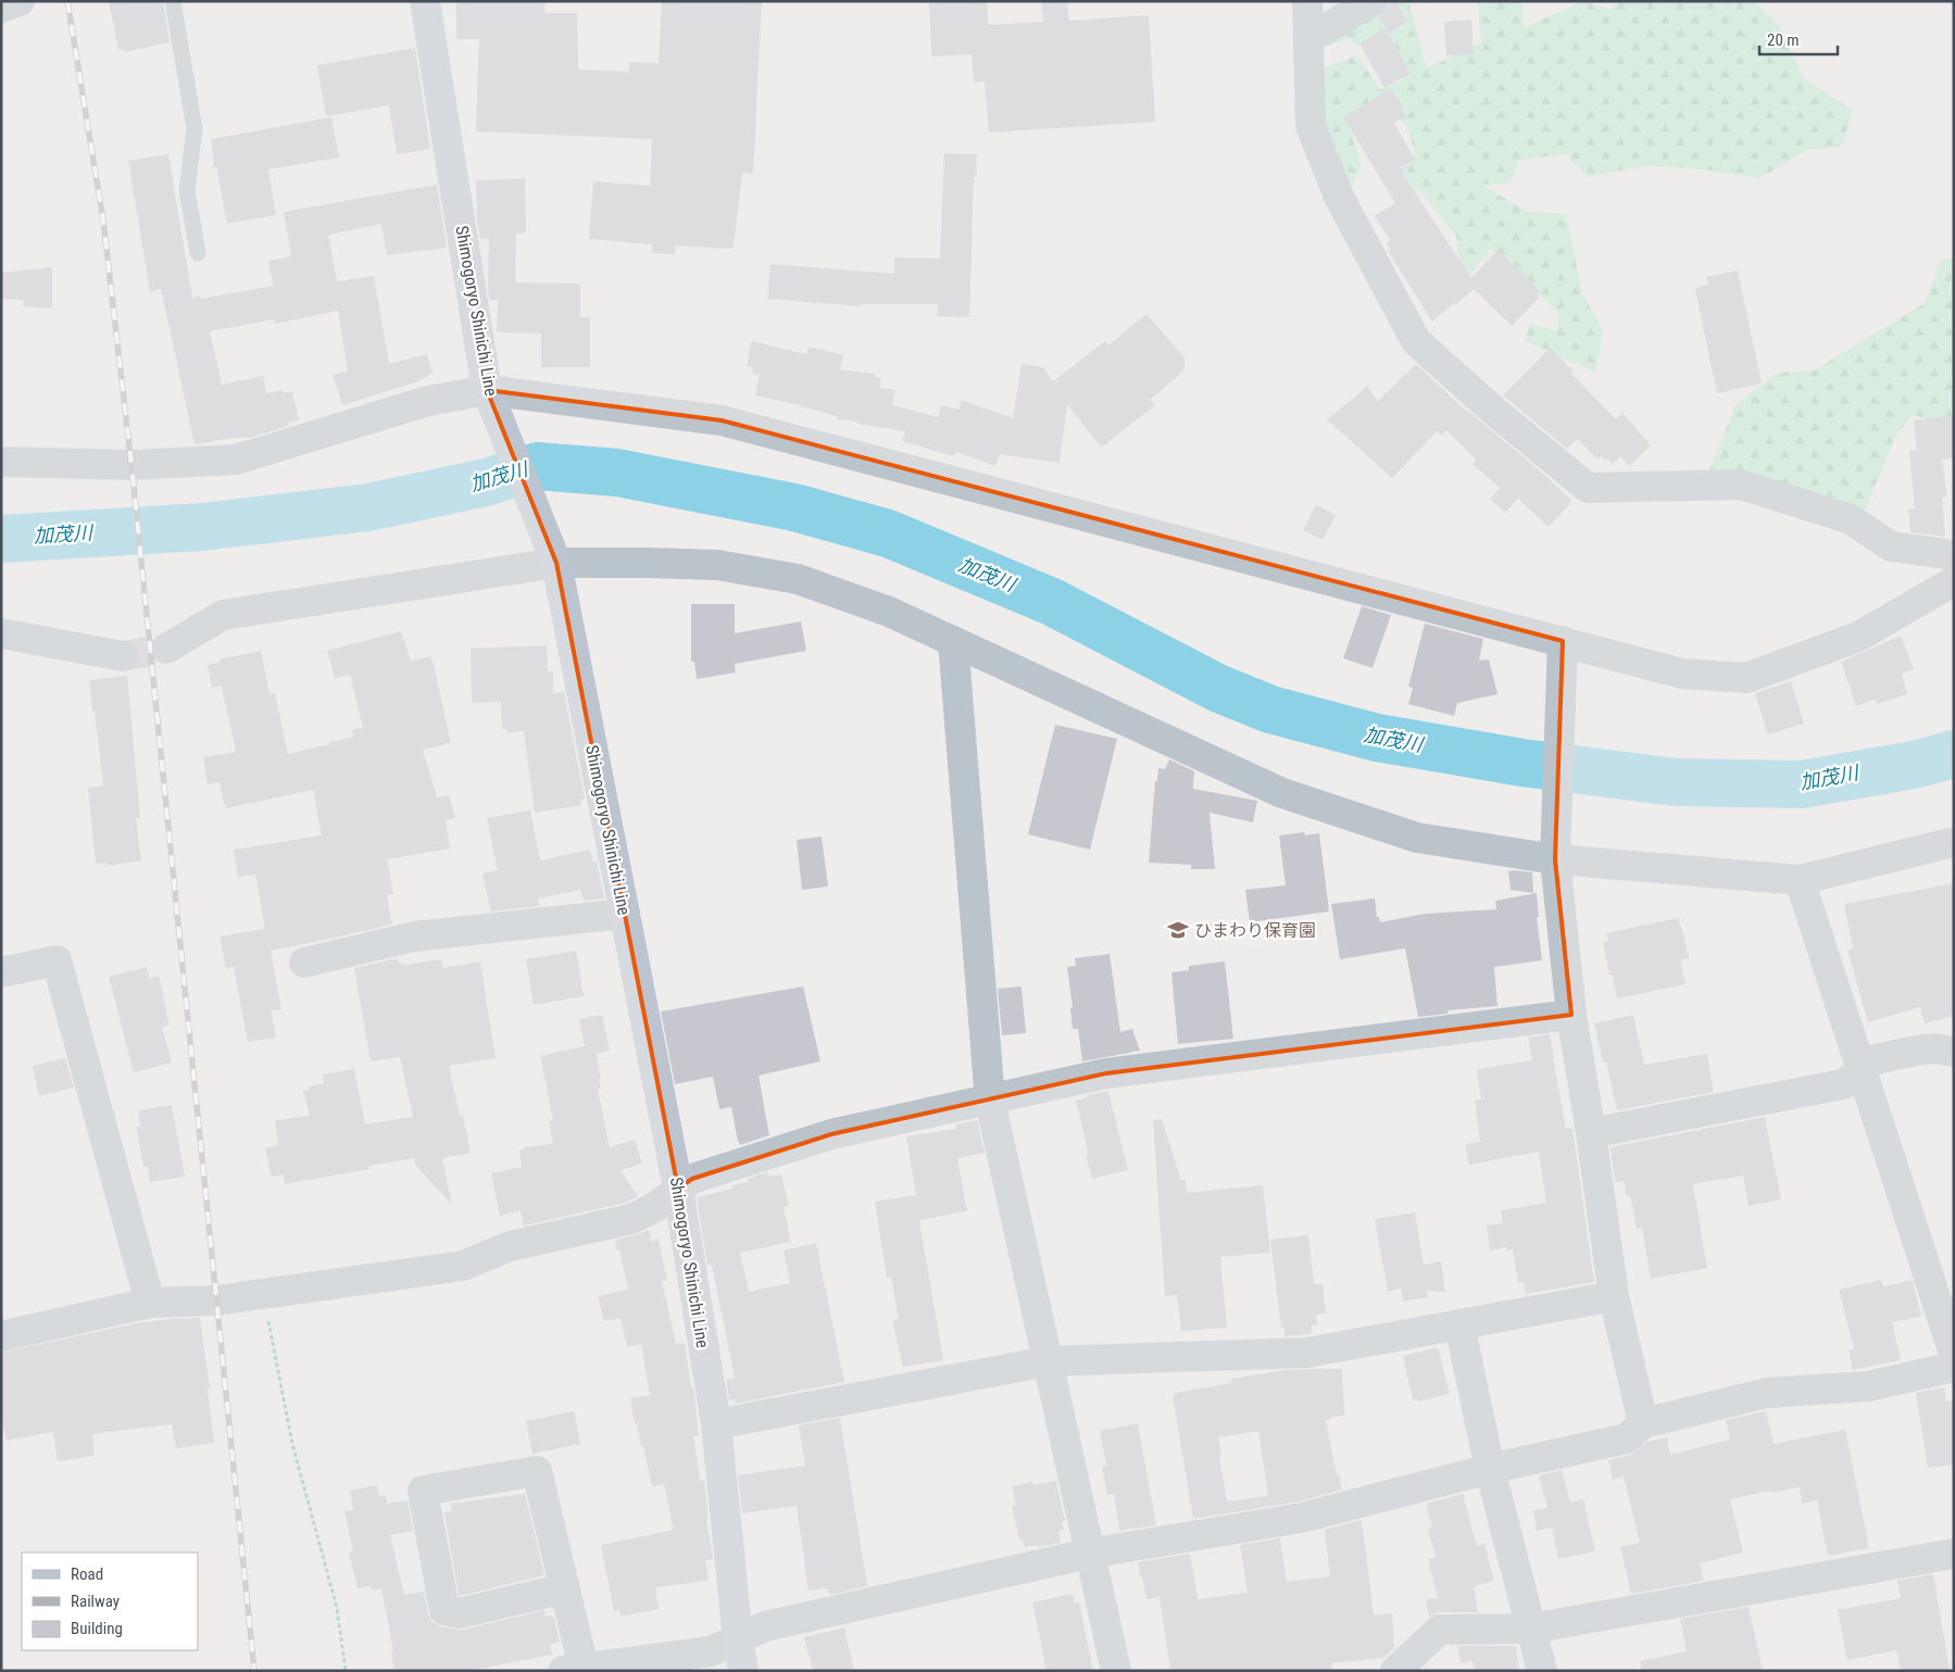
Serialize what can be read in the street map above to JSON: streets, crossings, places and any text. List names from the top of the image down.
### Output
{
  "streets": {
    "main road": ["Shimogoryo Shinichi Line"]
  },
  "water": ["加茂川"],
  "places": {
    "school or university": ["ひまわり保育園"]
  },
  "legend": ["Road", "Railway", "Building"],
  "scale_bar": "20 m"
}
